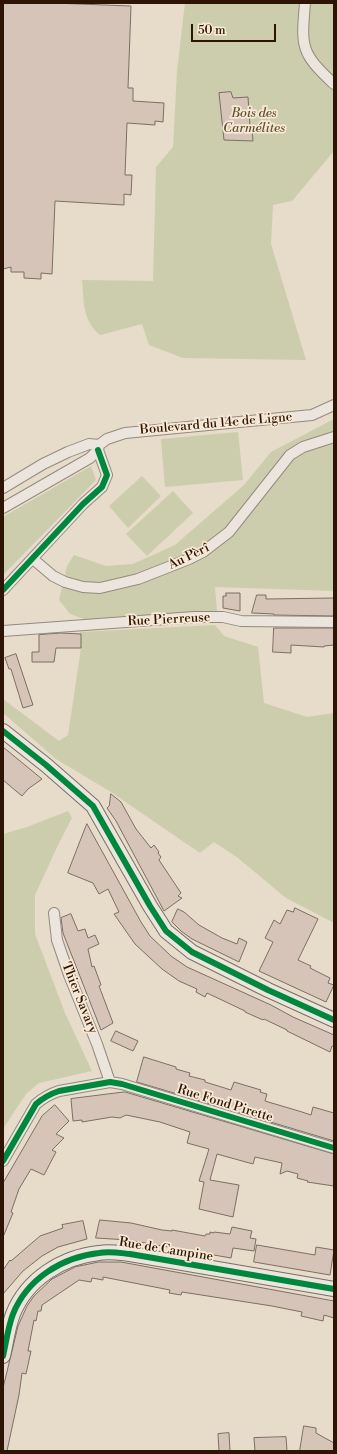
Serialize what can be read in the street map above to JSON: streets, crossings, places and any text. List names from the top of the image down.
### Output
{
  "streets": {
    "street": [
      "Boulevard du 14e de Ligne",
      "Au Pèrî",
      "Rue Pierreuse",
      "Thier Savary",
      "Rue Fond Pirette",
      "Rue de Campine"
    ]
  },
  "crossings": [
    ["Thier Savary", "Rue Fond Pirette"]
  ],
  "parks": ["Bois des Carmélites"],
  "scale_bar": "50 m"
}
